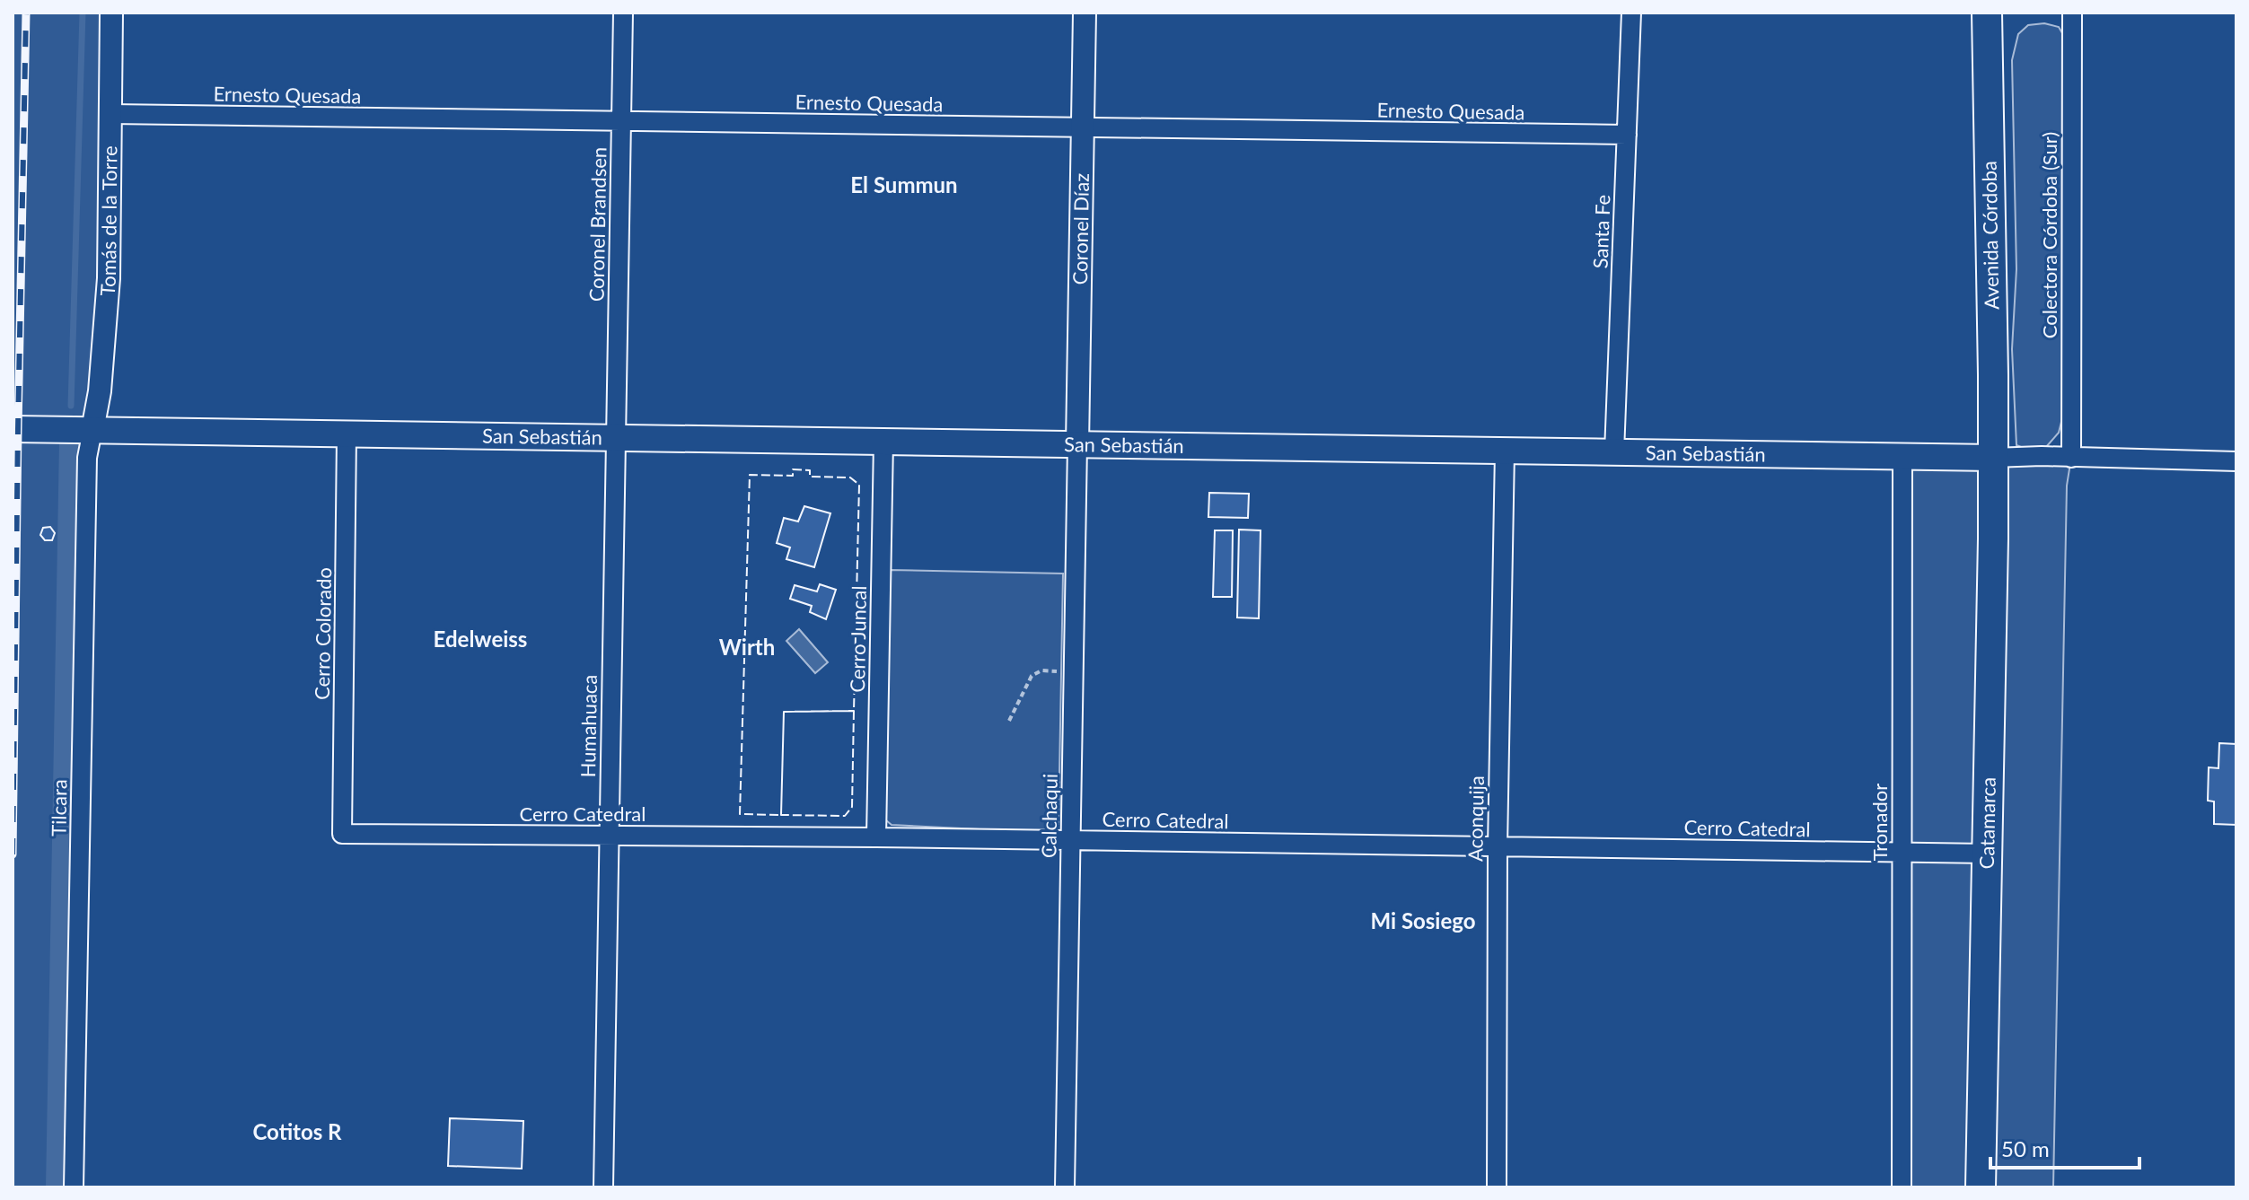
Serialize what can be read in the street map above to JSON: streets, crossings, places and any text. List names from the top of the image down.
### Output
{
  "streets": {
    "main road": ["Avenida Córdoba", "San Sebastián", "Catamarca"],
    "street": [
      "Ernesto Quesada",
      "Tomás de la Torre",
      "Coronel Brandsen",
      "Coronel Díaz",
      "Santa Fe",
      "Colectora Córdoba (Sur)",
      "Cerro Colorado",
      "Cerro Juncal",
      "Humahuaca",
      "Tilcara",
      "Cerro Catedral",
      "Calchaqui",
      "Aconquija",
      "Tronador"
    ]
  },
  "crossings": [
    ["Ernesto Quesada", "Tomás de la Torre"],
    ["Ernesto Quesada", "Coronel Brandsen"],
    ["Ernesto Quesada", "Coronel Díaz"],
    ["Ernesto Quesada", "Santa Fe"],
    ["Tomás de la Torre", "San Sebastián"],
    ["Tomás de la Torre", "Tilcara"],
    ["Coronel Brandsen", "San Sebastián"],
    ["Coronel Brandsen", "Humahuaca"],
    ["Coronel Díaz", "San Sebastián"],
    ["Coronel Díaz", "Calchaqui"],
    ["Santa Fe", "San Sebastián"],
    ["Avenida Córdoba", "San Sebastián"],
    ["Avenida Córdoba", "Catamarca"],
    ["Colectora Córdoba (Sur)", "San Sebastián"],
    ["San Sebastián", "Cerro Colorado"],
    ["San Sebastián", "Cerro Juncal"],
    ["San Sebastián", "Humahuaca"],
    ["San Sebastián", "Tilcara"],
    ["San Sebastián", "Calchaqui"],
    ["San Sebastián", "Aconquija"],
    ["San Sebastián", "Tronador"],
    ["San Sebastián", "Catamarca"],
    ["Cerro Colorado", "Cerro Catedral"],
    ["Cerro Juncal", "Cerro Catedral"],
    ["Humahuaca", "Cerro Catedral"],
    ["Cerro Catedral", "Calchaqui"],
    ["Cerro Catedral", "Aconquija"],
    ["Cerro Catedral", "Tronador"],
    ["Cerro Catedral", "Catamarca"]
  ],
  "districts": [
    "El Summun",
    "Edelweiss",
    "Wirth",
    "Mi Sosiego",
    "Cotitos R"
  ],
  "scale_bar": "50 m"
}
